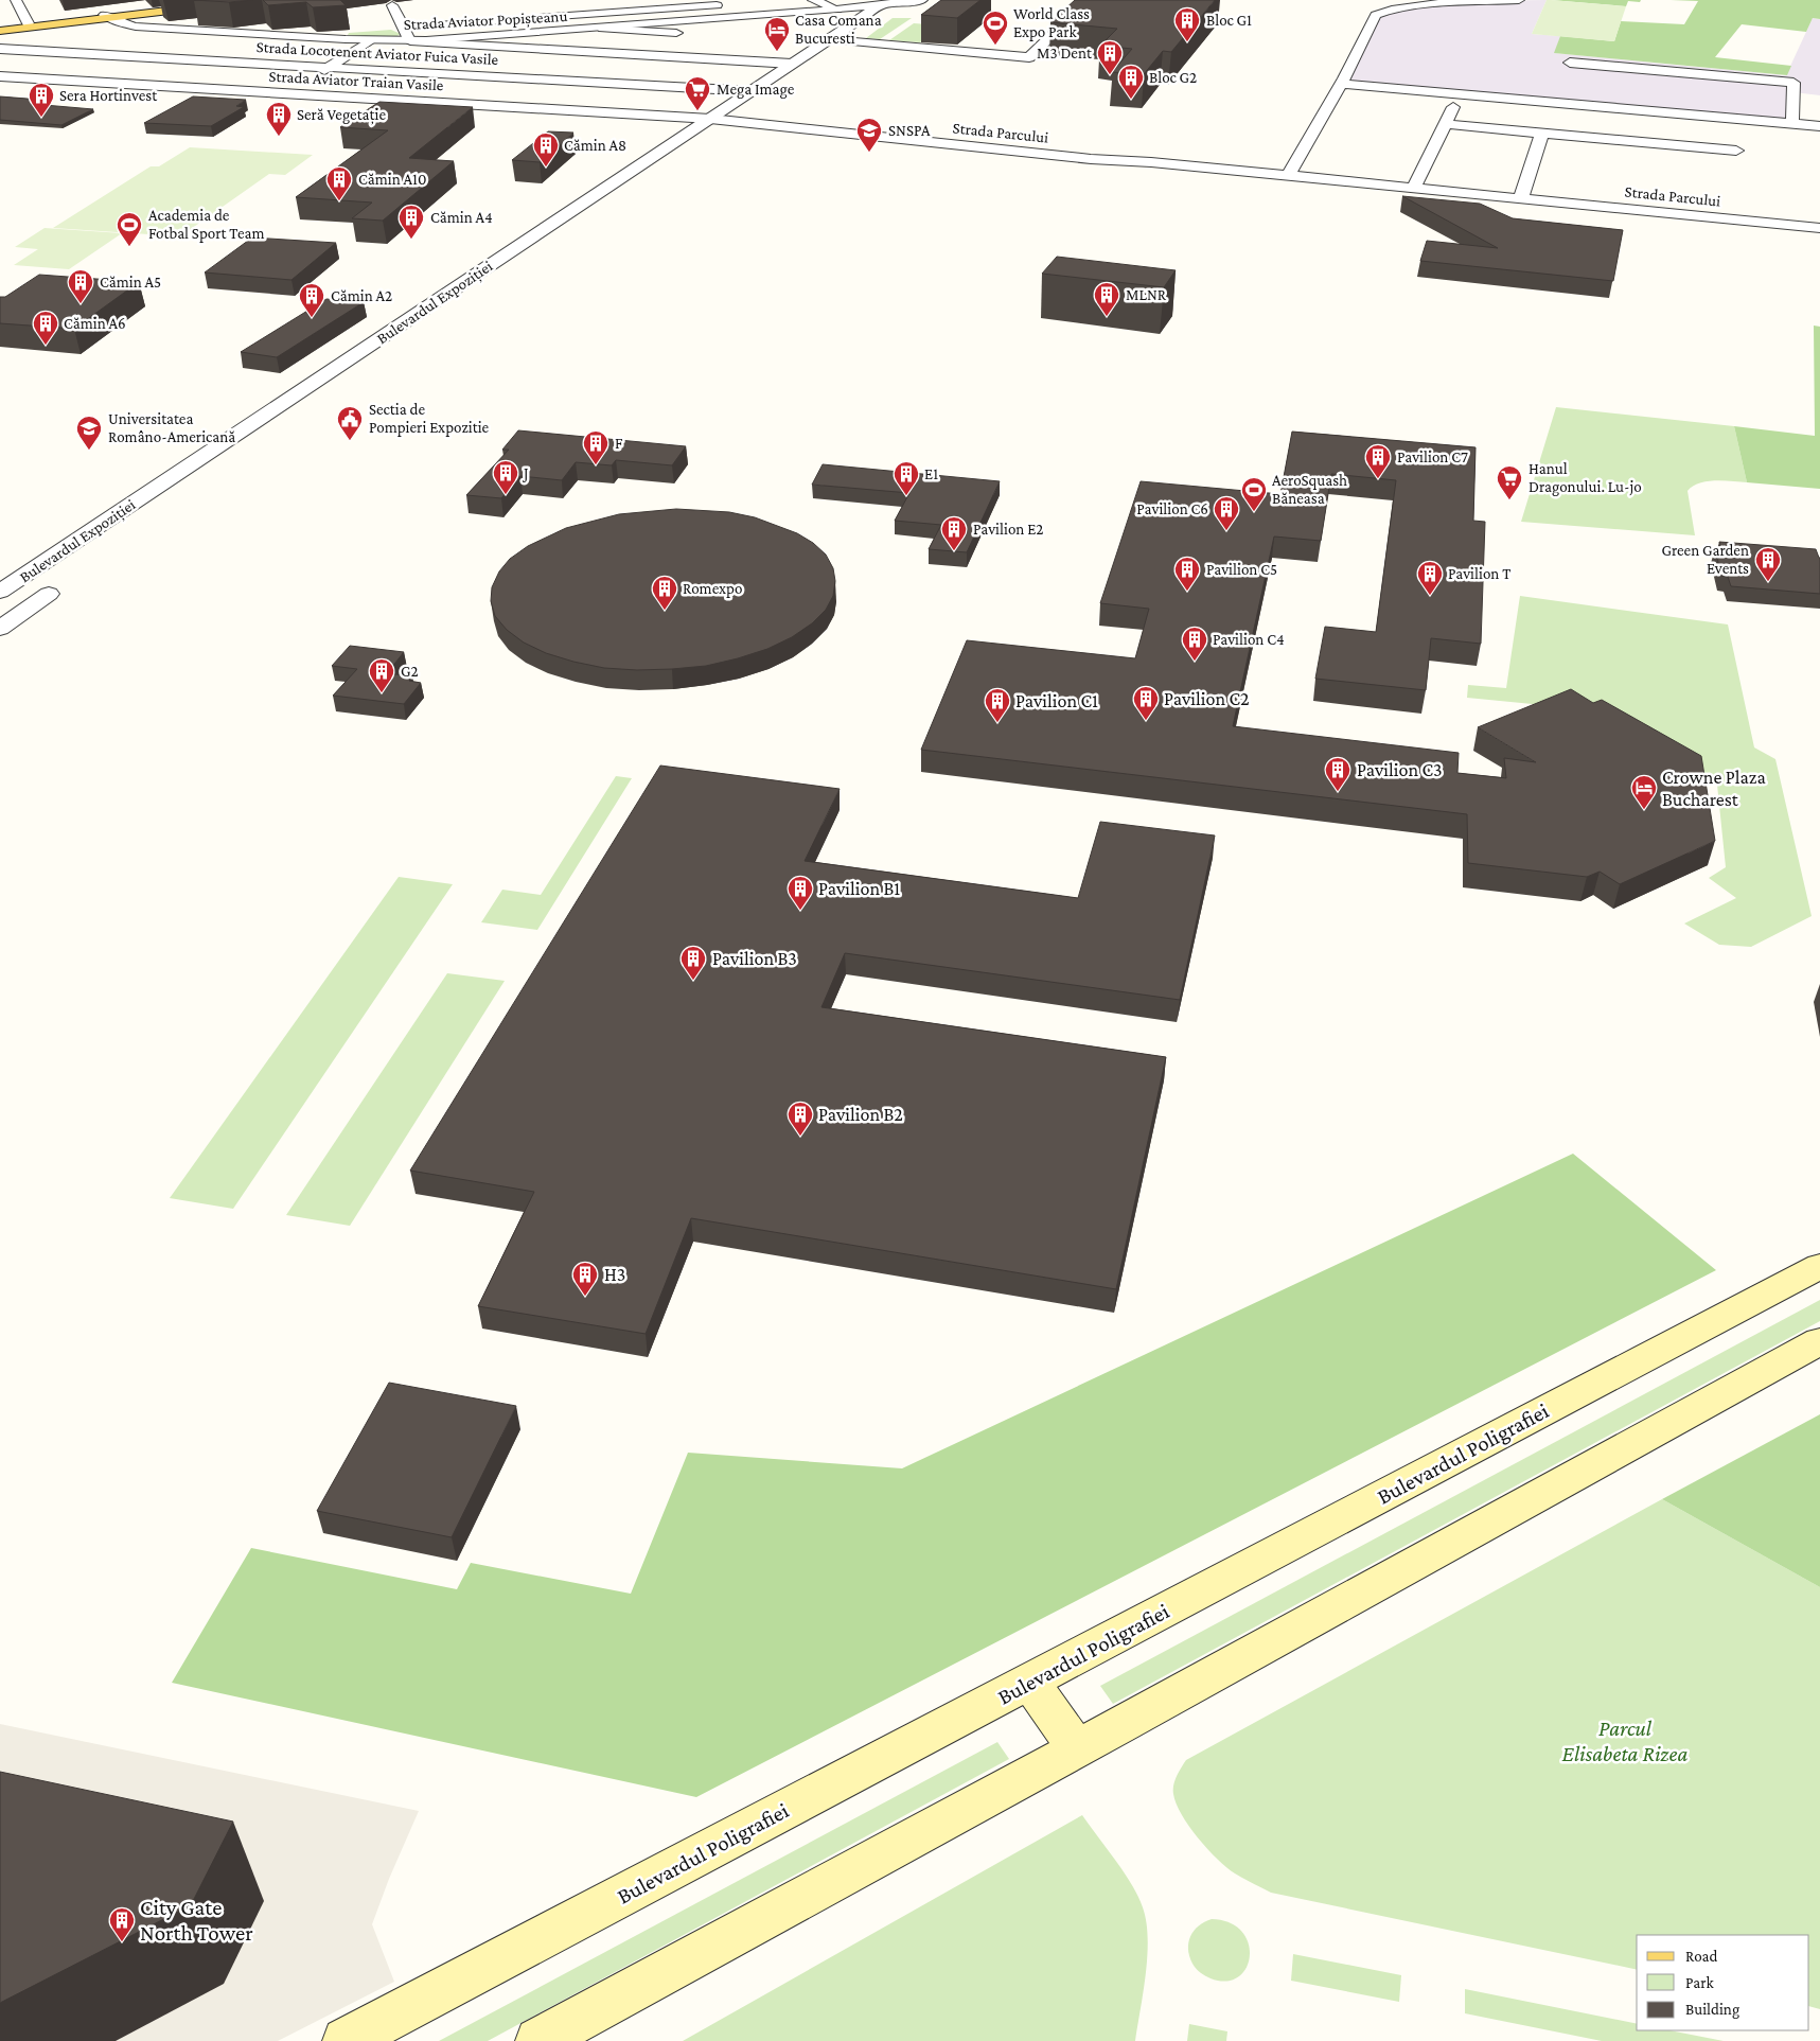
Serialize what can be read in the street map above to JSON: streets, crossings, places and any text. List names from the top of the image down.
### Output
{
  "streets": {
    "main road": ["Bulevardul Poligrafiei"],
    "street": [
      "Strada Aviator Popișteanu",
      "Strada Locotenent Aviator Fuica Vasile",
      "Strada Aviator Traian Vasile",
      "Strada Parcului",
      "Bulevardul Expoziției"
    ]
  },
  "crossings": [
    ["Strada Aviator Popișteanu", "Bulevardul Expoziției"],
    ["Strada Locotenent Aviator Fuica Vasile", "Bulevardul Expoziției"],
    ["Strada Aviator Traian Vasile", "Strada Parcului"],
    ["Strada Aviator Traian Vasile", "Bulevardul Expoziției"],
    ["Strada Parcului", "Bulevardul Expoziției"]
  ],
  "parks": ["Parcul Elisabeta Rizea"],
  "places": {
    "building": [
      "Bloc G1",
      "M3 Dent",
      "Bloc G2",
      "Sera Hortinvest",
      "Seră Vegetație",
      "Cămin A8",
      "Cămin A10",
      "Cămin A4",
      "Cămin A5",
      "MLNR",
      "Cămin A2",
      "Cămin A6",
      "F",
      "Pavilion C7",
      "J",
      "E1",
      "Pavilion C6",
      "Pavilion E2",
      "Green Garden Events",
      "Pavilion C5",
      "Pavilion T",
      "Romexpo",
      "Pavilion C4",
      "G2",
      "Pavilion C2",
      "Pavilion C1",
      "Pavilion C3",
      "Pavilion B1",
      "Pavilion B3",
      "Pavilion B2",
      "H3",
      "City Gate North Tower"
    ],
    "sports": ["World Class Expo Park", "Academia de Fotbal Sport Team", "AeroSquash Băneasa"],
    "hotel": ["Casa Comana Bucuresti", "Crowne Plaza Bucharest"],
    "supermarket": ["Mega Image", "Hanul Dragonului. Lu-jo"],
    "school or university": ["SNSPA", "Universitatea Româno-Americană"],
    "public building": ["Sectia de Pompieri Expozitie"]
  },
  "legend": ["Road", "Park", "Building"]
}
